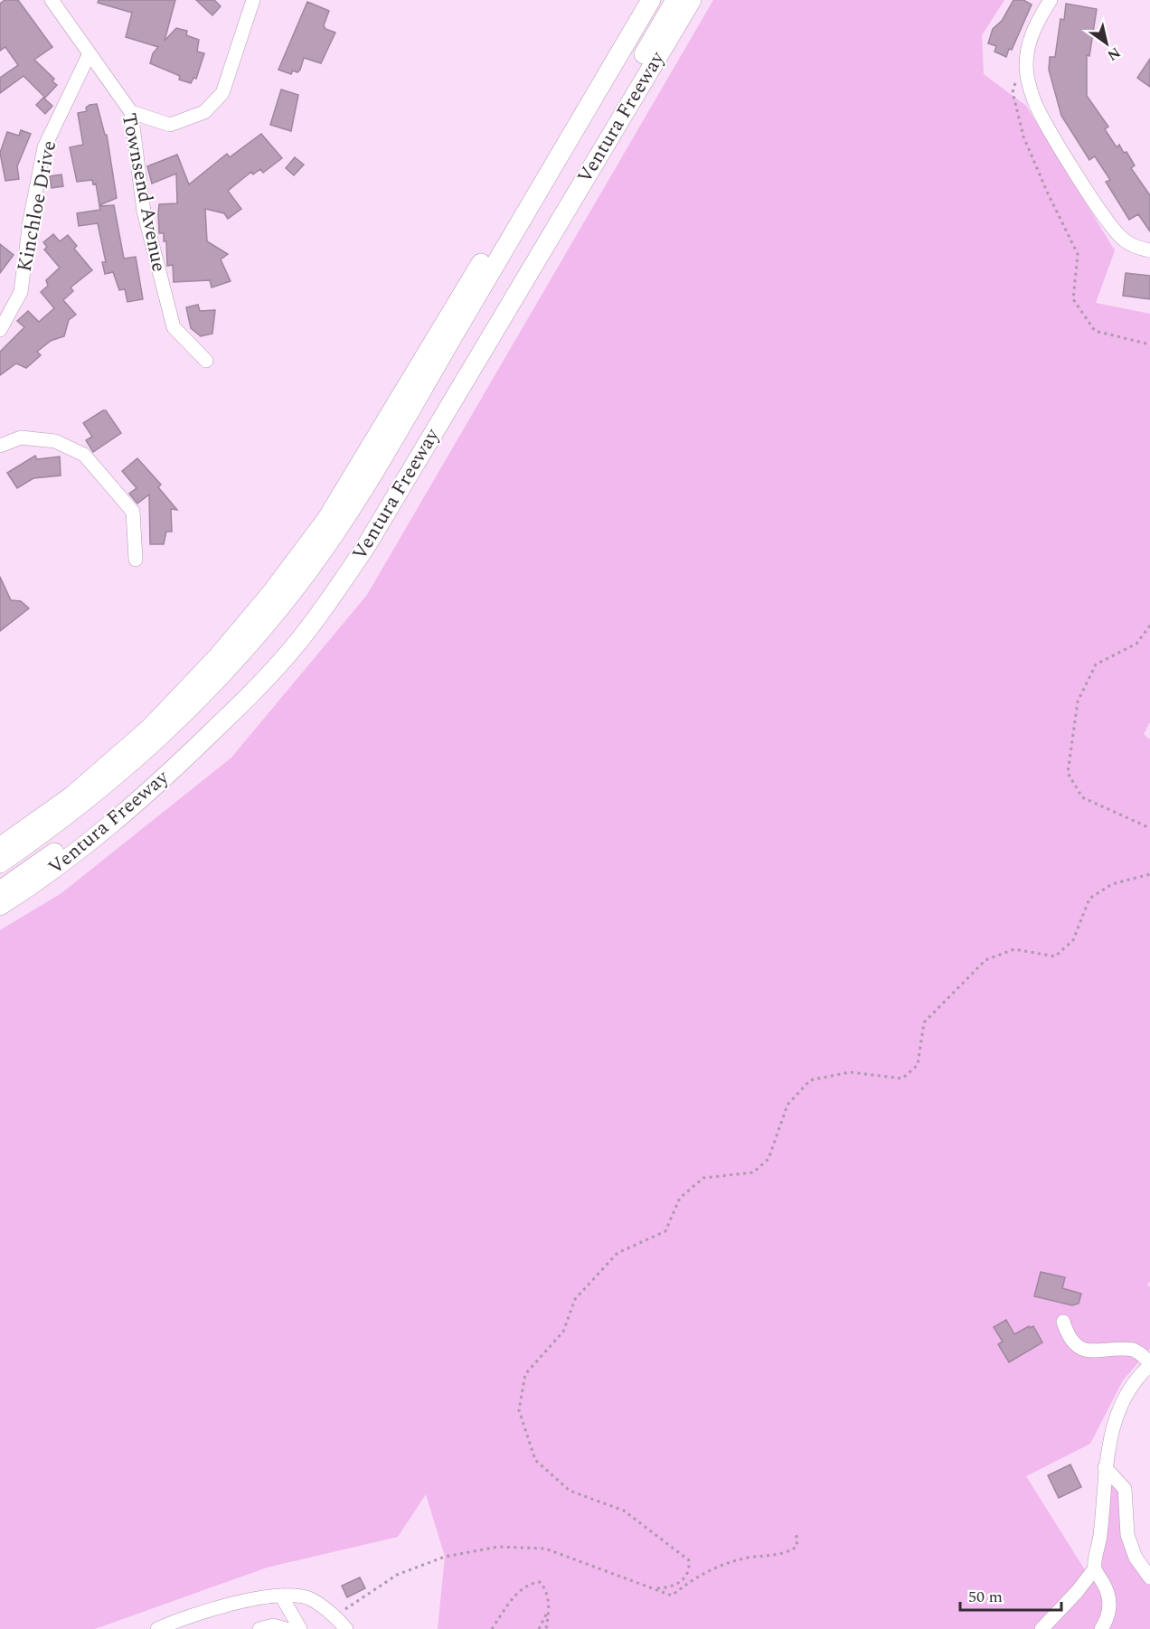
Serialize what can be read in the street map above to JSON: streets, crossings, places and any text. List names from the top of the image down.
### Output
{
  "streets": {
    "highway": ["Ventura Freeway"],
    "street": ["Townsend Avenue", "Kinchloe Drive"]
  },
  "crossings": [
    ["Townsend Avenue", "Kinchloe Drive"]
  ],
  "scale_bar": "50 m",
  "north": "bottom right"
}
